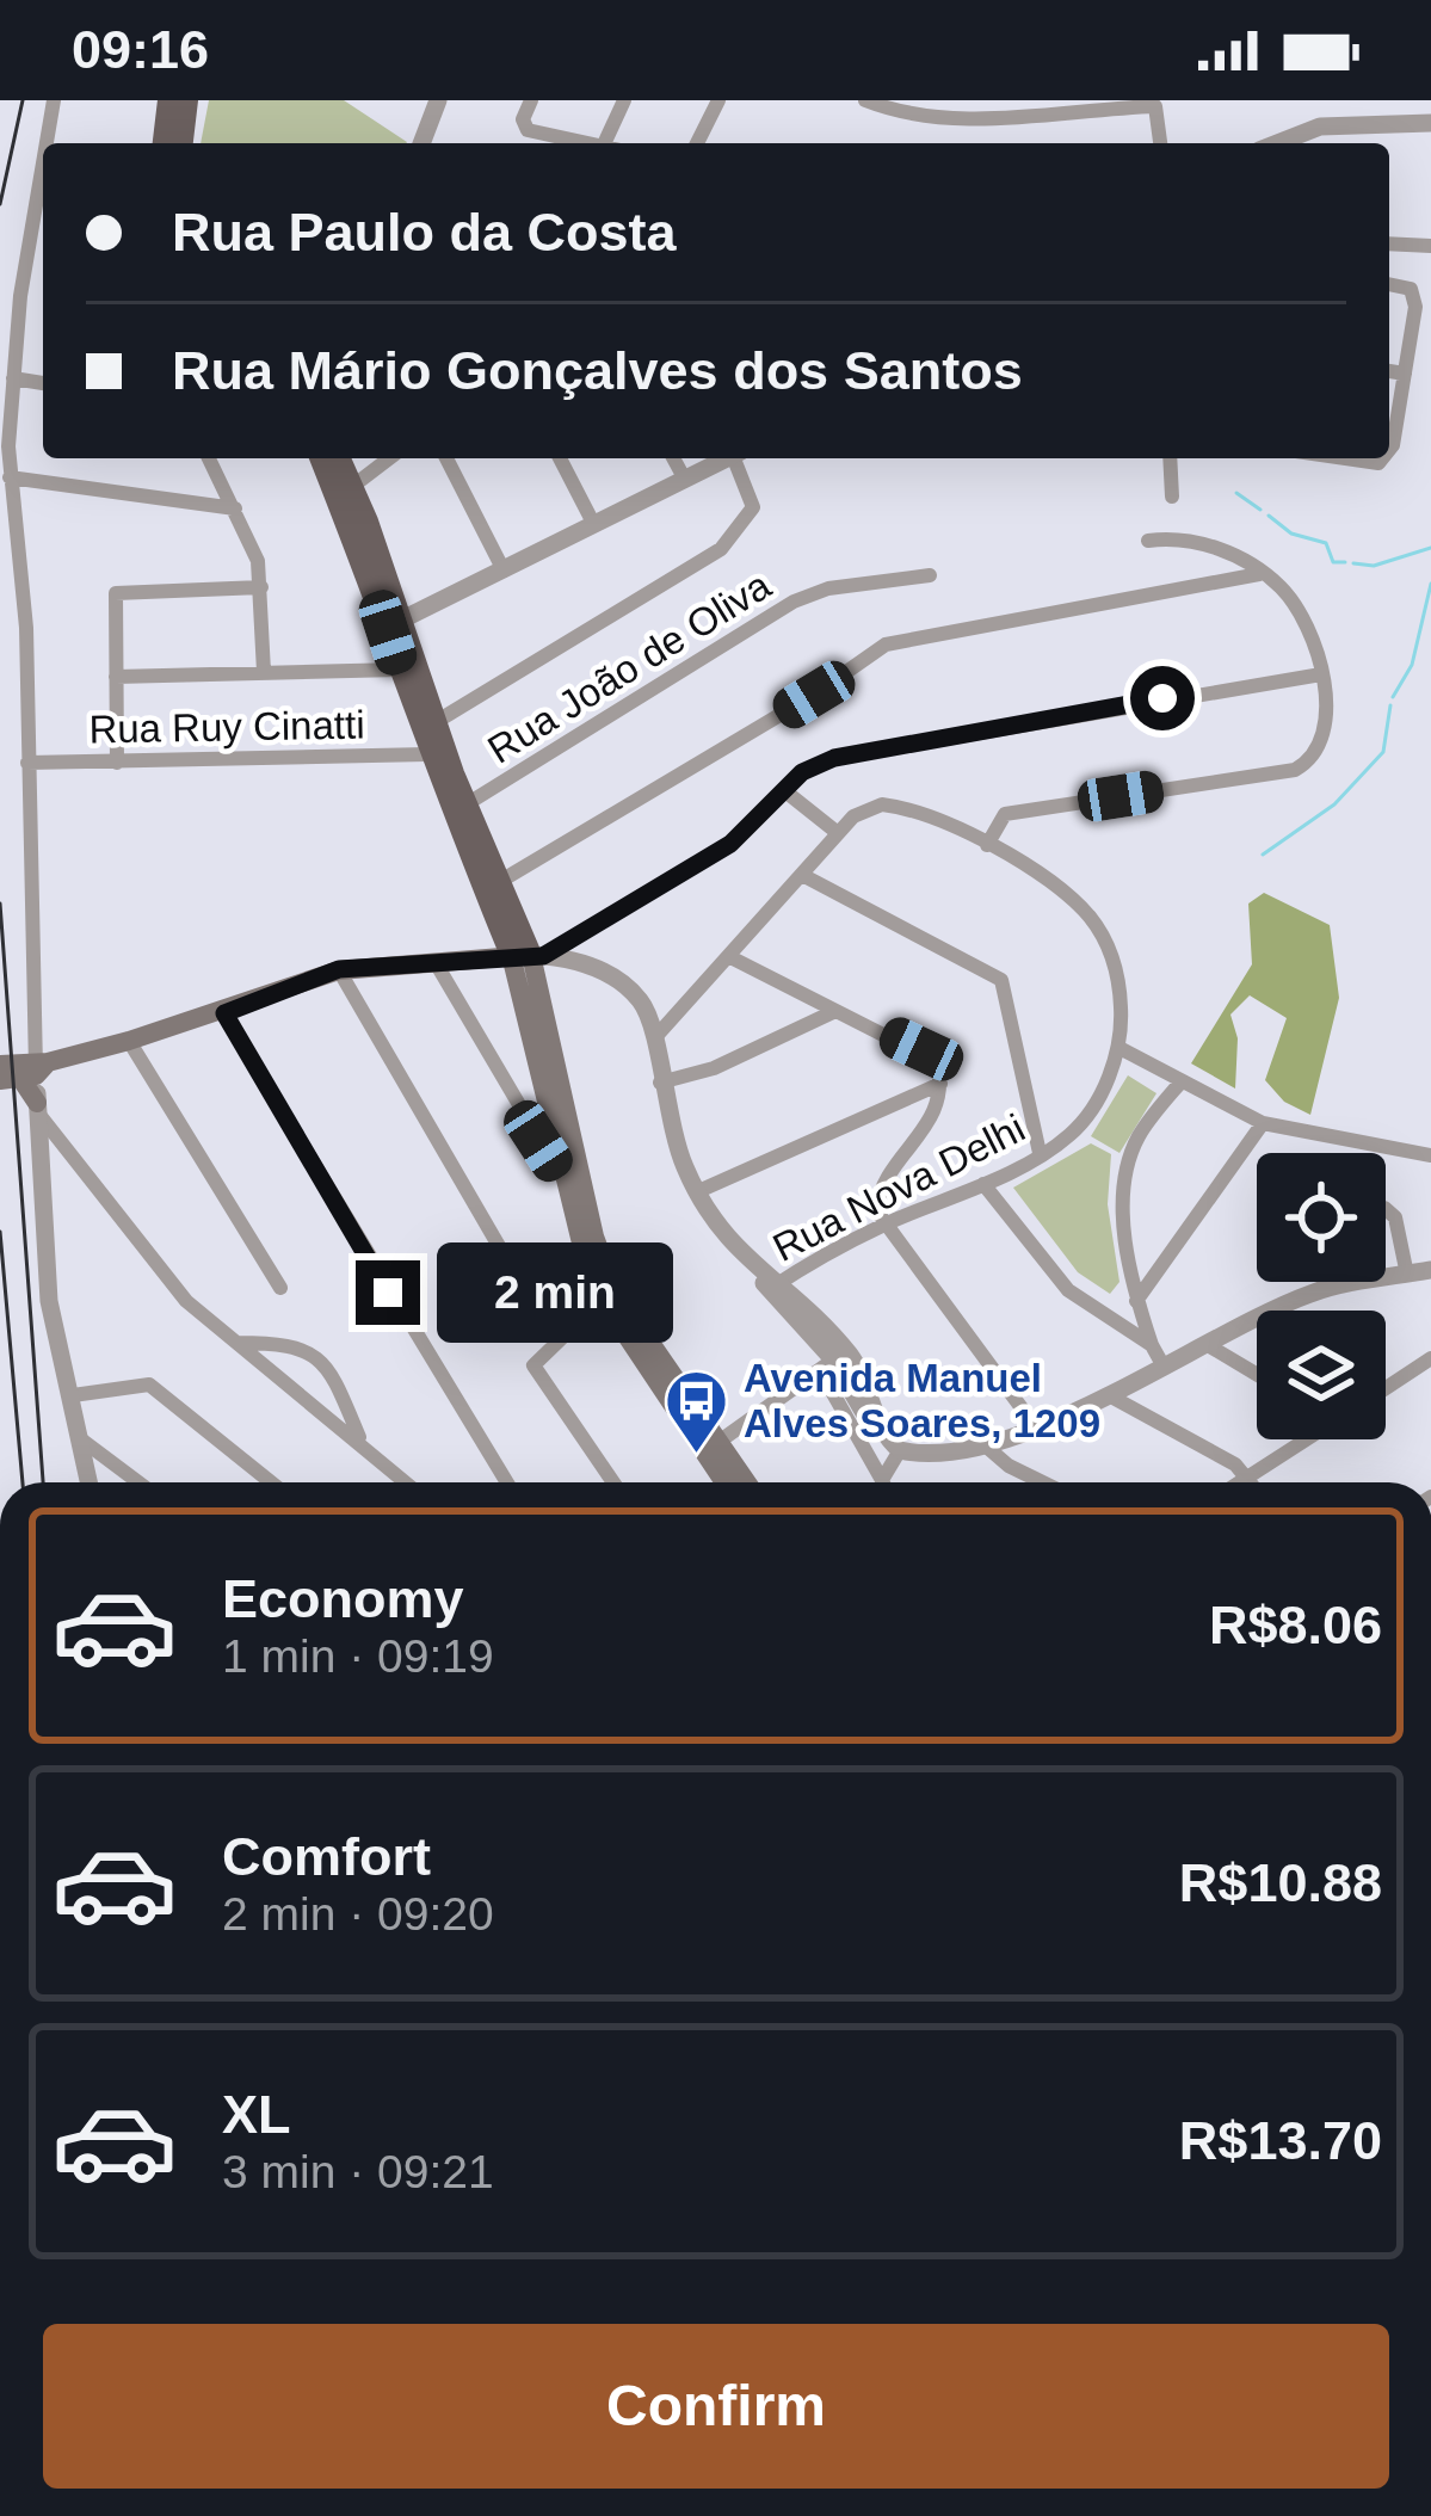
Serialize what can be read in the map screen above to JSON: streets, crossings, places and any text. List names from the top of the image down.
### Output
{
  "streets": {
    "street": ["Rua João de Oliva", "Rua Ruy Cinatti", "Rua Nova Delhi"]
  },
  "places": {
    "bus stop": ["Avenida Manuel Alves Soares, 1209"]
  },
  "page": {
    "status": "09:16",
    "banner": ["Rua Paulo da Costa", "Rua Mário Gonçalves dos Santos"],
    "bubble": "2 min",
    "list": [
      {
        "name": "Economy",
        "note": "1 min · 09:19",
        "value": "R$8.06"
      },
      {
        "name": "Comfort",
        "note": "2 min · 09:20",
        "value": "R$10.88"
      },
      {
        "name": "XL",
        "note": "3 min · 09:21",
        "value": "R$13.70"
      }
    ],
    "buttons": "Confirm"
  }
}
